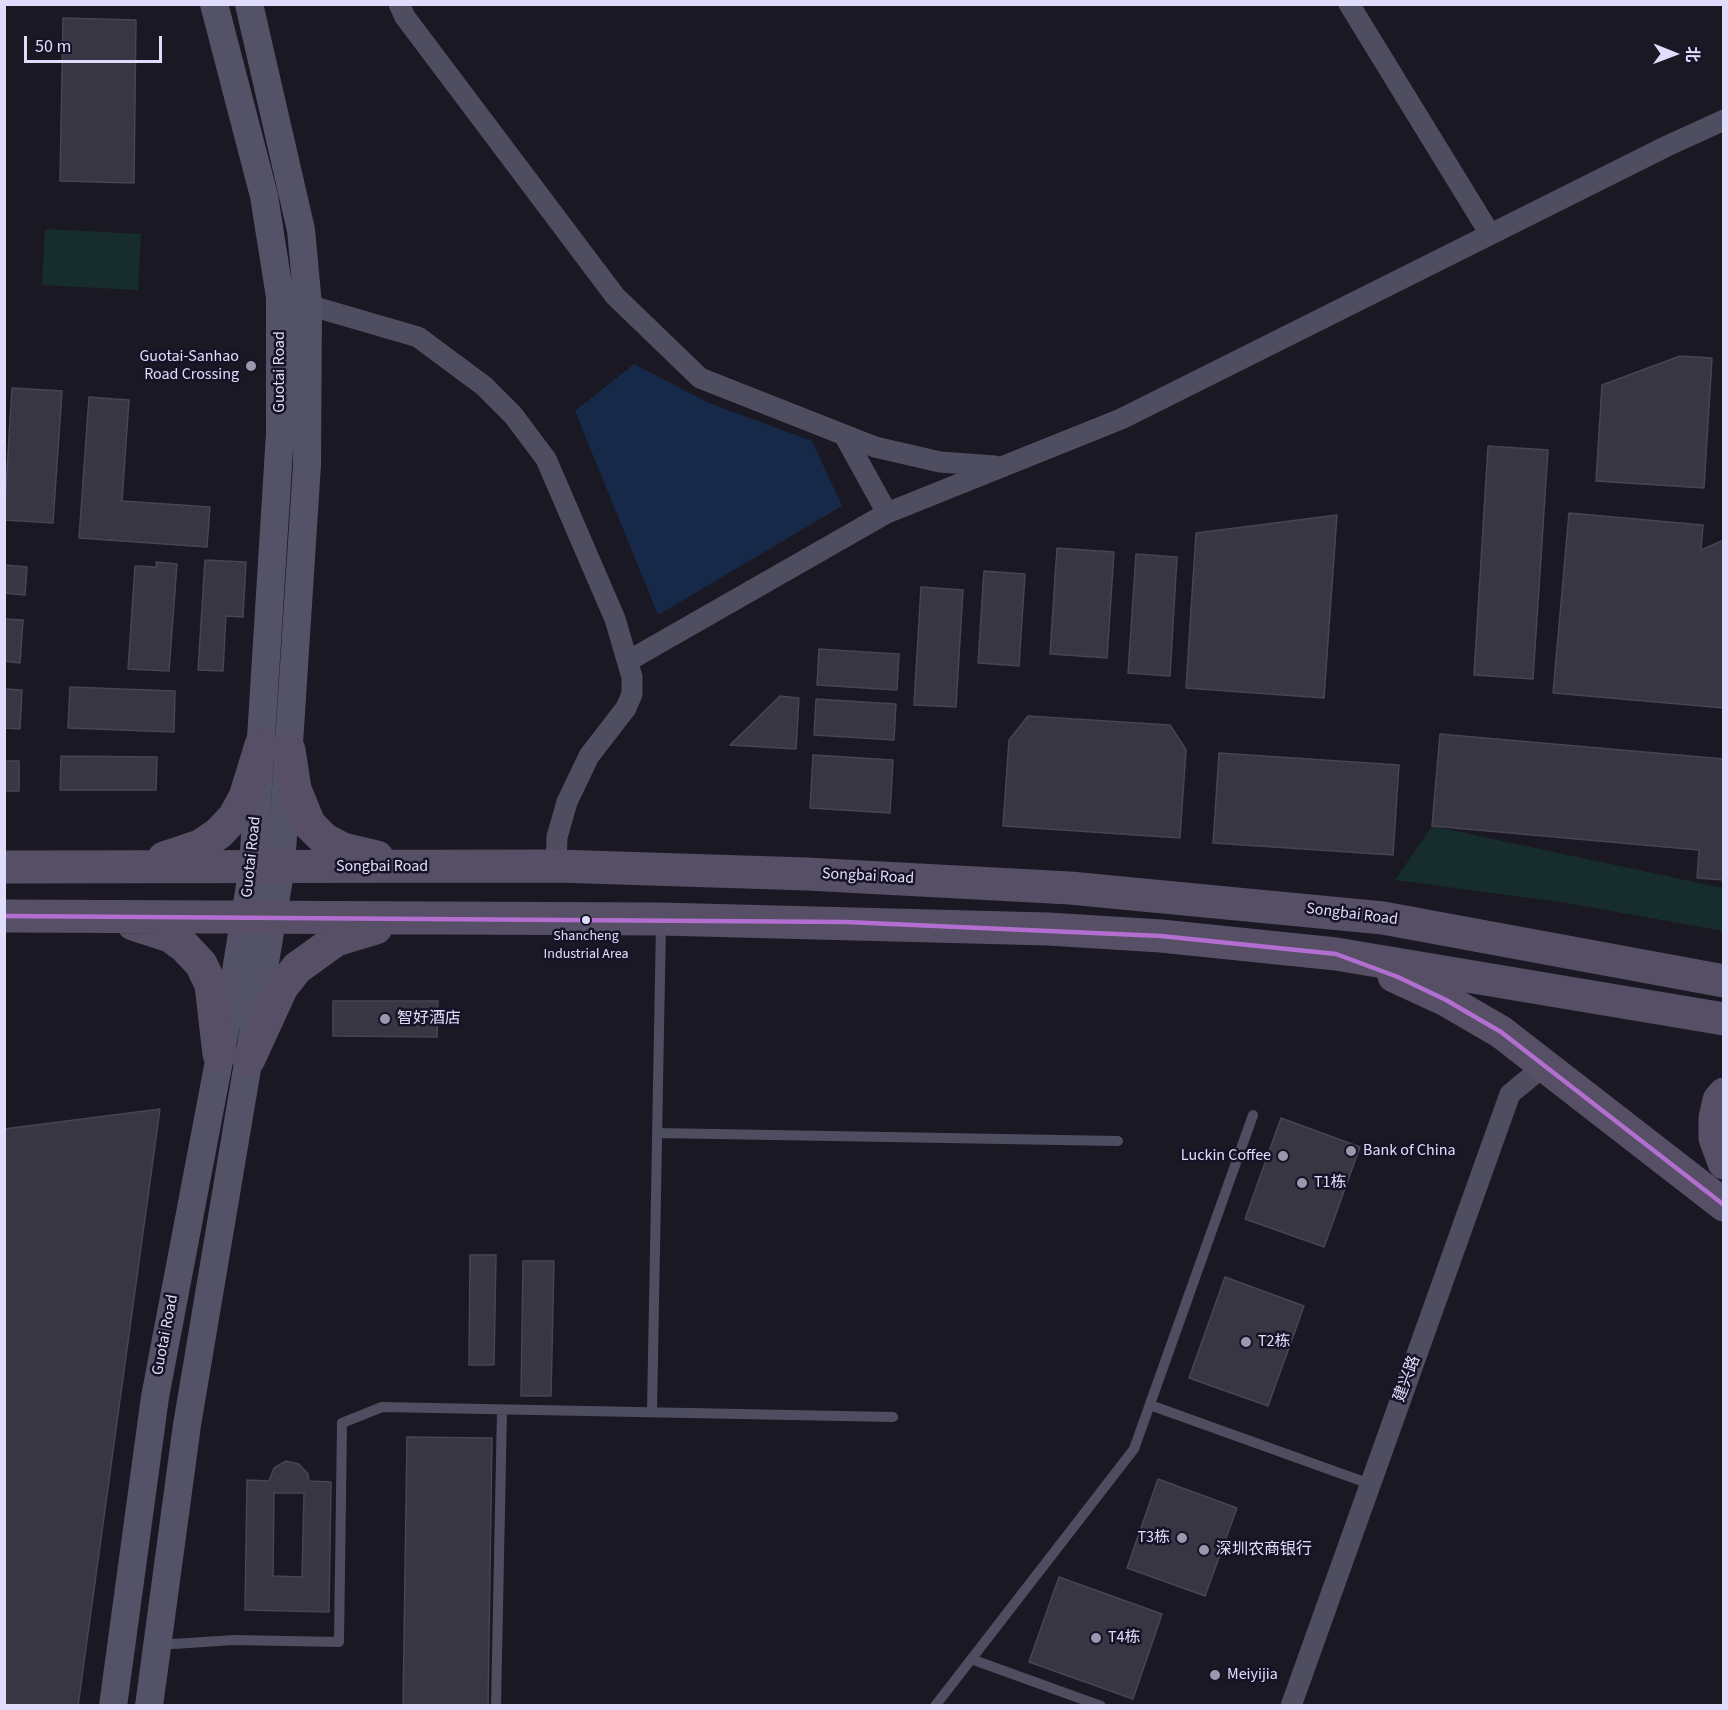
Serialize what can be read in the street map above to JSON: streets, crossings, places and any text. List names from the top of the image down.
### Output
{
  "streets": {
    "main road": ["Songbai Road"],
    "street": ["Guotai Road", "建兴路"]
  },
  "crossings": [
    ["Guotai Road", "Songbai Road"]
  ],
  "places": [
    "Guotai-Sanhao Road Crossing",
    "Shancheng Industrial Area",
    "智好酒店",
    "Bank of China",
    "Luckin Coffee",
    "T1栋",
    "T2栋",
    "T3栋",
    "深圳农商银行",
    "T4栋",
    "Meiyijia"
  ],
  "scale_bar": "50 m",
  "north": "right"
}
